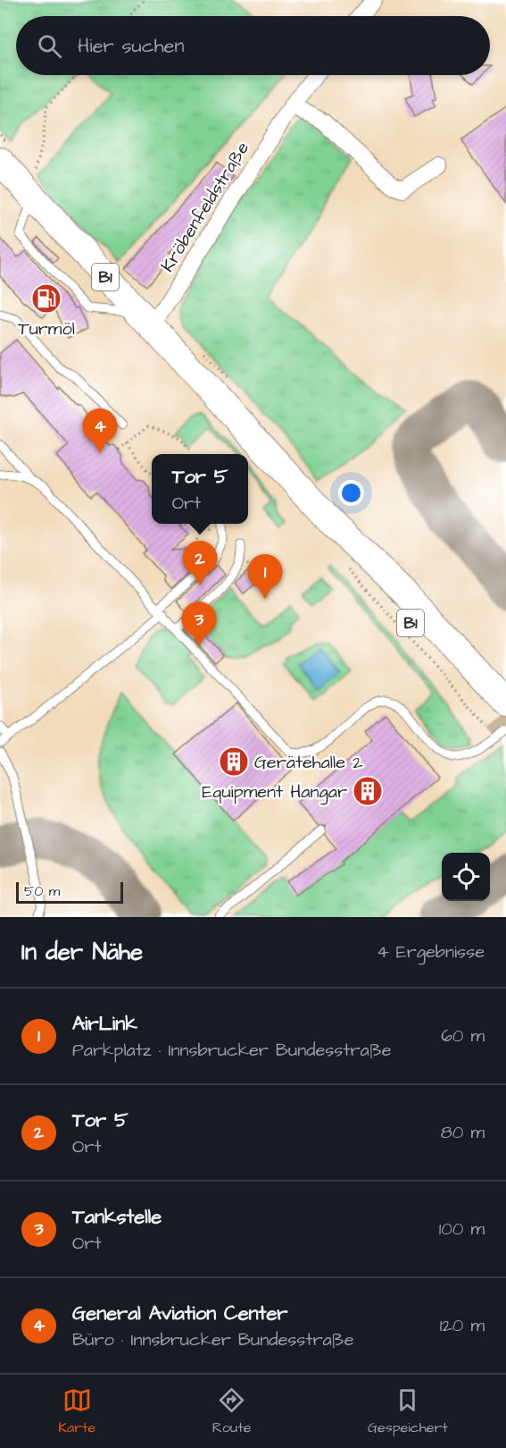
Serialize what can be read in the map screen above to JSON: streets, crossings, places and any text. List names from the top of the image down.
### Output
{
  "streets": {
    "main road": ["B1"],
    "street": ["Kröbenfeldstraße"]
  },
  "crossings": [
    ["Kröbenfeldstraße", "B1"]
  ],
  "places": {
    "fuel station": ["Turmöl"],
    "building": ["Gerätehalle 2", "Equipment Hangar"]
  },
  "scale_bar": "50 m",
  "page": {
    "search": "Hier suchen",
    "pins": [
      "4",
      "2",
      "1",
      "3"
    ],
    "popup": ["Tor 5", "Ort"],
    "scale": "50 m",
    "heading": ["In der Nähe", "4 Ergebnisse"],
    "list": [
      {
        "mark": "1",
        "name": "AirLink",
        "note": "Parkplatz · Innsbrucker Bundesstraße",
        "value": "60 m"
      },
      {
        "mark": "2",
        "name": "Tor 5",
        "note": "Ort",
        "value": "80 m"
      },
      {
        "mark": "3",
        "name": "Tankstelle",
        "note": "Ort",
        "value": "100 m"
      },
      {
        "mark": "4",
        "name": "General Aviation Center",
        "note": "Büro · Innsbrucker Bundesstraße",
        "value": "120 m"
      }
    ],
    "nav": ["Karte", "Route", "Gespeichert"]
  }
}
